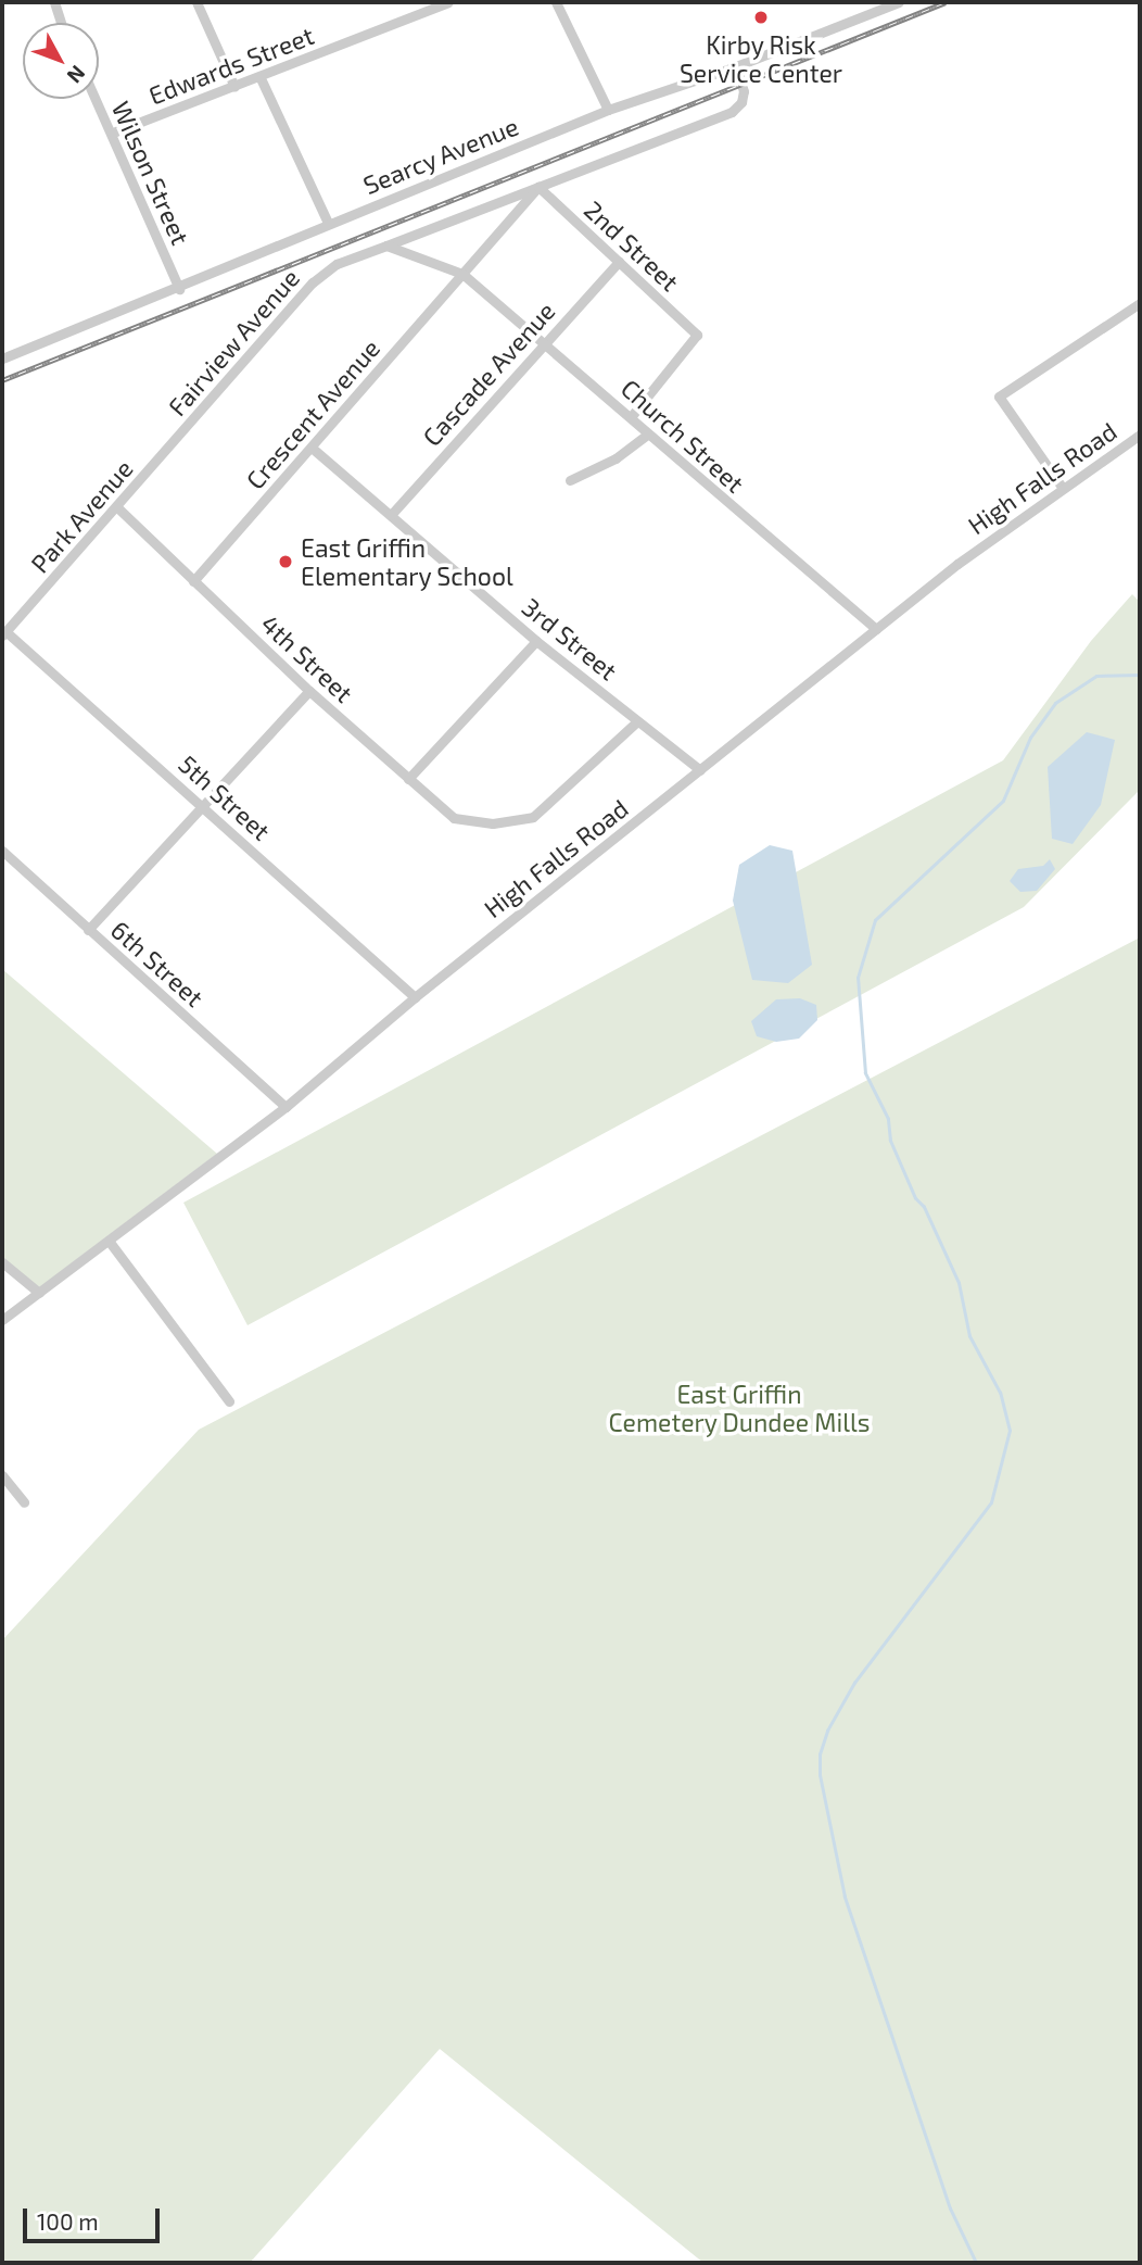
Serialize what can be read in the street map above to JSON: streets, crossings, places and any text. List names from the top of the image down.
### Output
{
  "streets": {
    "street": [
      "Edwards Street",
      "Searcy Avenue",
      "Wilson Street",
      "2nd Street",
      "Fairview Avenue",
      "Cascade Avenue",
      "Crescent Avenue",
      "Church Street",
      "High Falls Road",
      "Park Avenue",
      "3rd Street",
      "4th Street",
      "5th Street",
      "6th Street"
    ]
  },
  "crossings": [
    ["Edwards Street", "Wilson Street"],
    ["Searcy Avenue", "Wilson Street"],
    ["2nd Street", "Fairview Avenue"],
    ["2nd Street", "Cascade Avenue"],
    ["2nd Street", "Church Street"],
    ["Fairview Avenue", "Park Avenue"],
    ["Cascade Avenue", "Church Street"],
    ["Cascade Avenue", "3rd Street"],
    ["Crescent Avenue", "Church Street"],
    ["Crescent Avenue", "3rd Street"],
    ["Crescent Avenue", "4th Street"],
    ["Church Street", "High Falls Road"],
    ["High Falls Road", "3rd Street"],
    ["High Falls Road", "5th Street"],
    ["High Falls Road", "6th Street"],
    ["Park Avenue", "4th Street"],
    ["Park Avenue", "5th Street"],
    ["3rd Street", "4th Street"]
  ],
  "parks": ["East Griffin Cemetery Dundee Mills"],
  "places": ["Kirby Risk Service Center", "East Griffin Elementary School"],
  "scale_bar": "100 m",
  "north": "bottom right"
}
